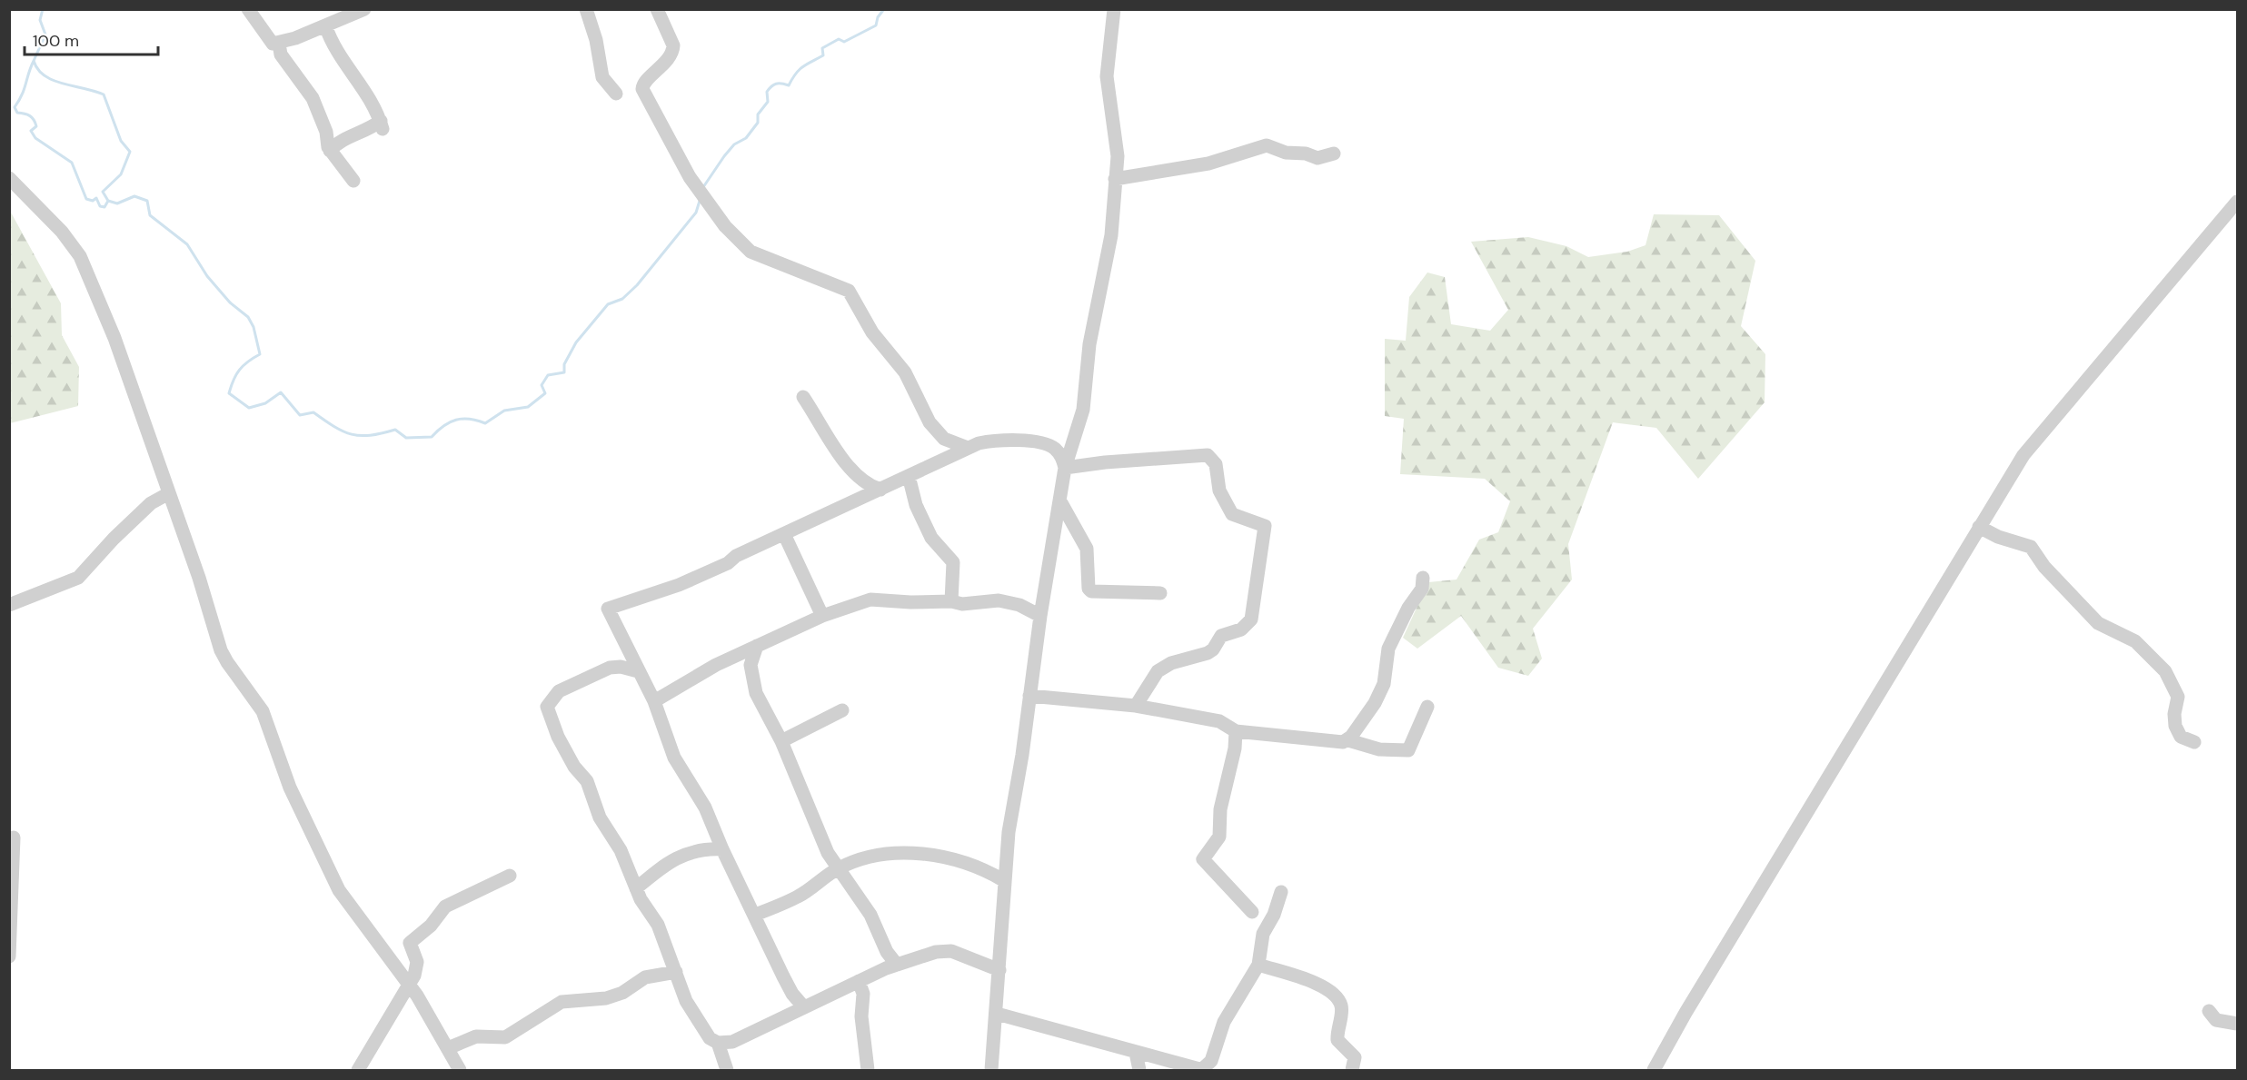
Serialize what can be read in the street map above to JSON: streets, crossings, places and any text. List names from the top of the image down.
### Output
{
  "scale_bar": "100 m"
}
